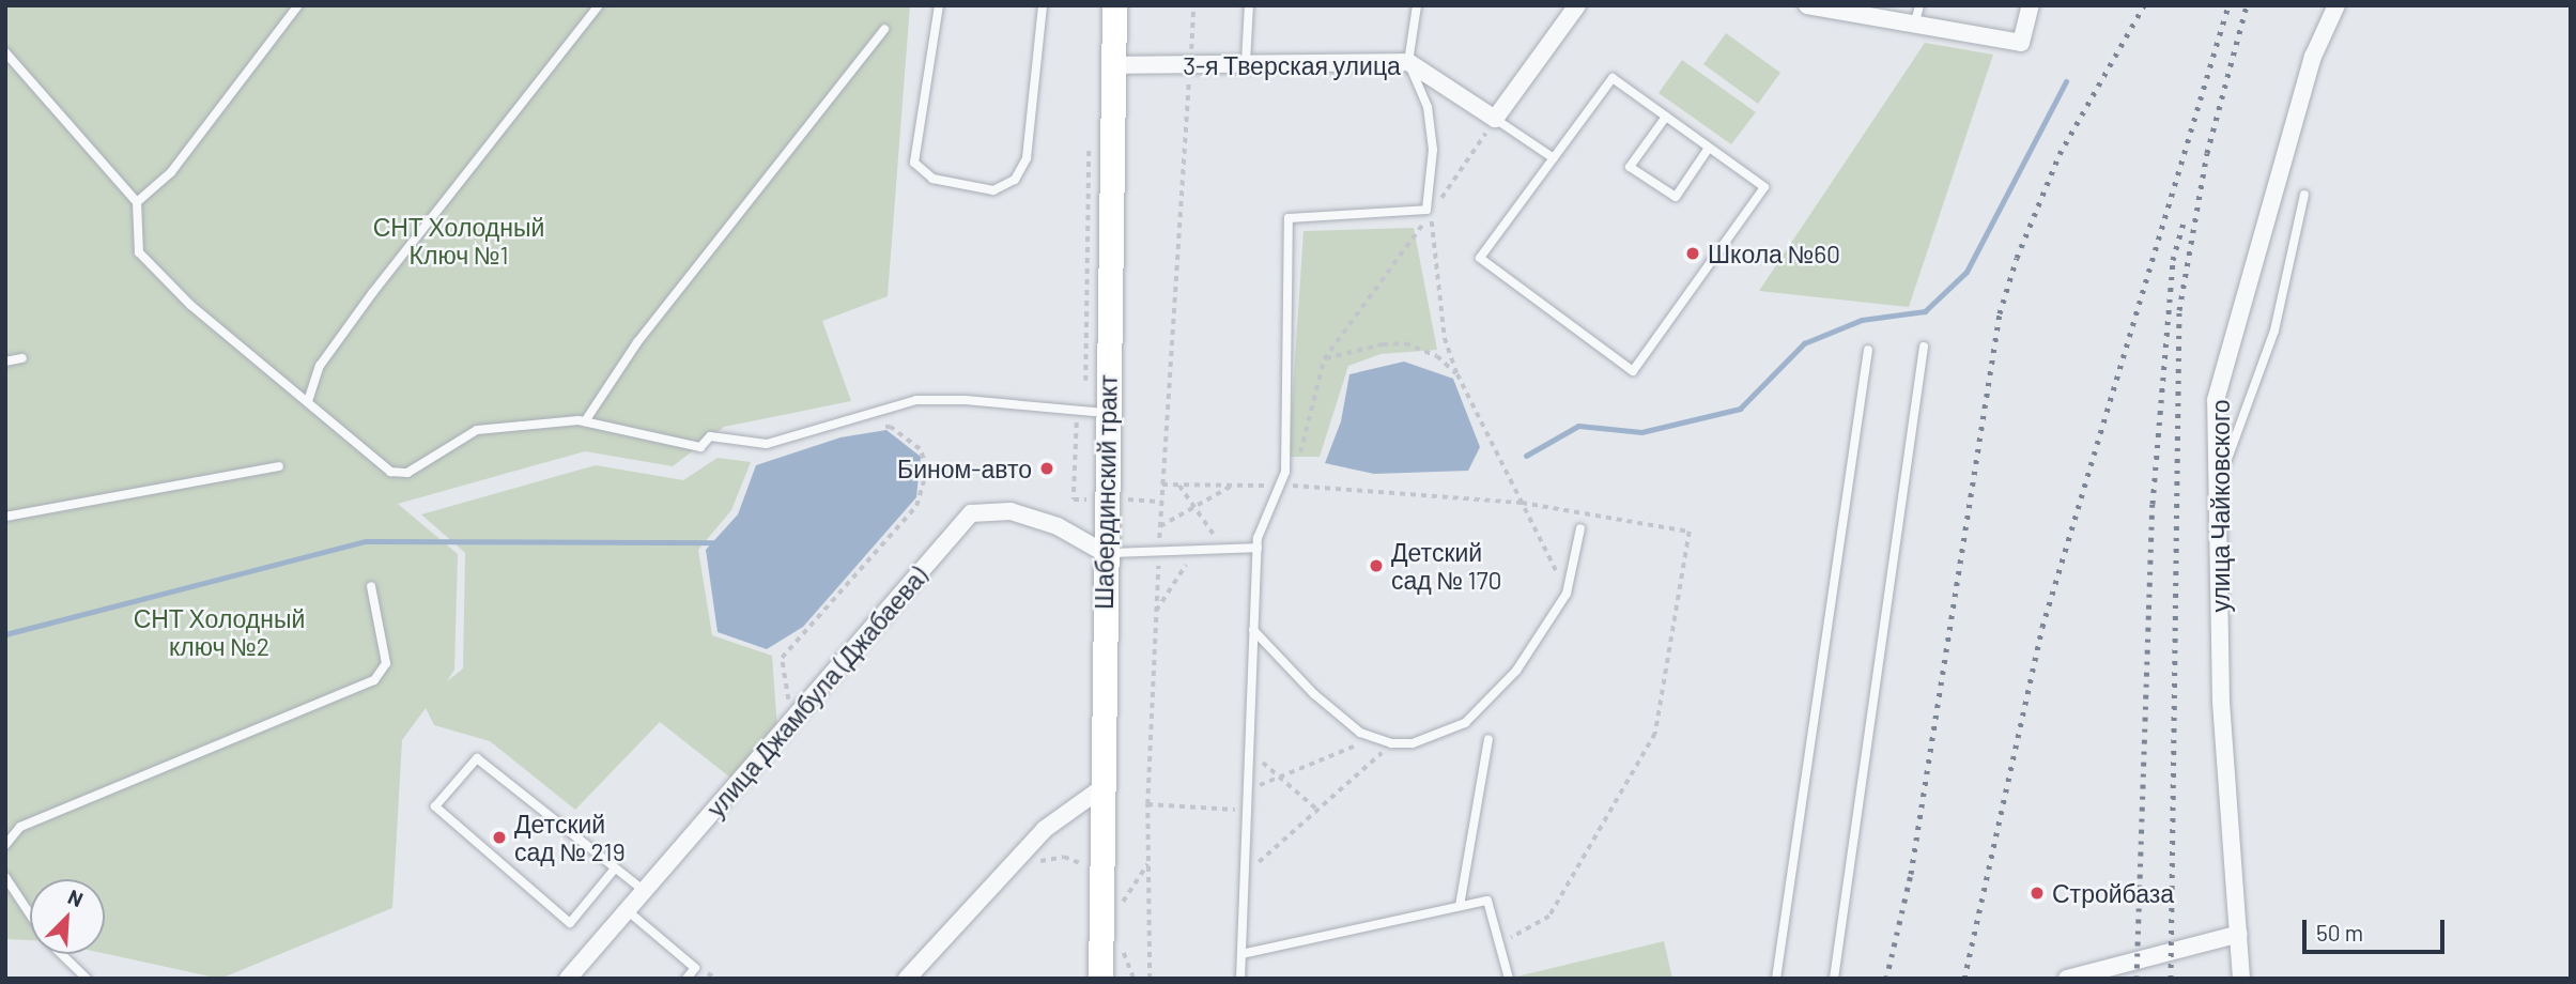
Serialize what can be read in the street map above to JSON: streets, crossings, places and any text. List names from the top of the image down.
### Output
{
  "streets": {
    "main road": ["Шабердинский тракт"],
    "street": ["3-я Тверская улица", "улица Чайковского", "улица Джамбула (Джабаева)"]
  },
  "crossings": [
    ["3-я Тверская улица", "Шабердинский тракт"],
    ["Шабердинский тракт", "улица Джамбула (Джабаева)"]
  ],
  "parks": ["СНТ Холодный Ключ №1", "СНТ Холодный ключ №2"],
  "places": [
    "Школа №60",
    "Бином-авто",
    "Детский сад № 170",
    "Детский сад № 219",
    "Стройбаза"
  ],
  "scale_bar": "50 m",
  "north": "top right"
}
